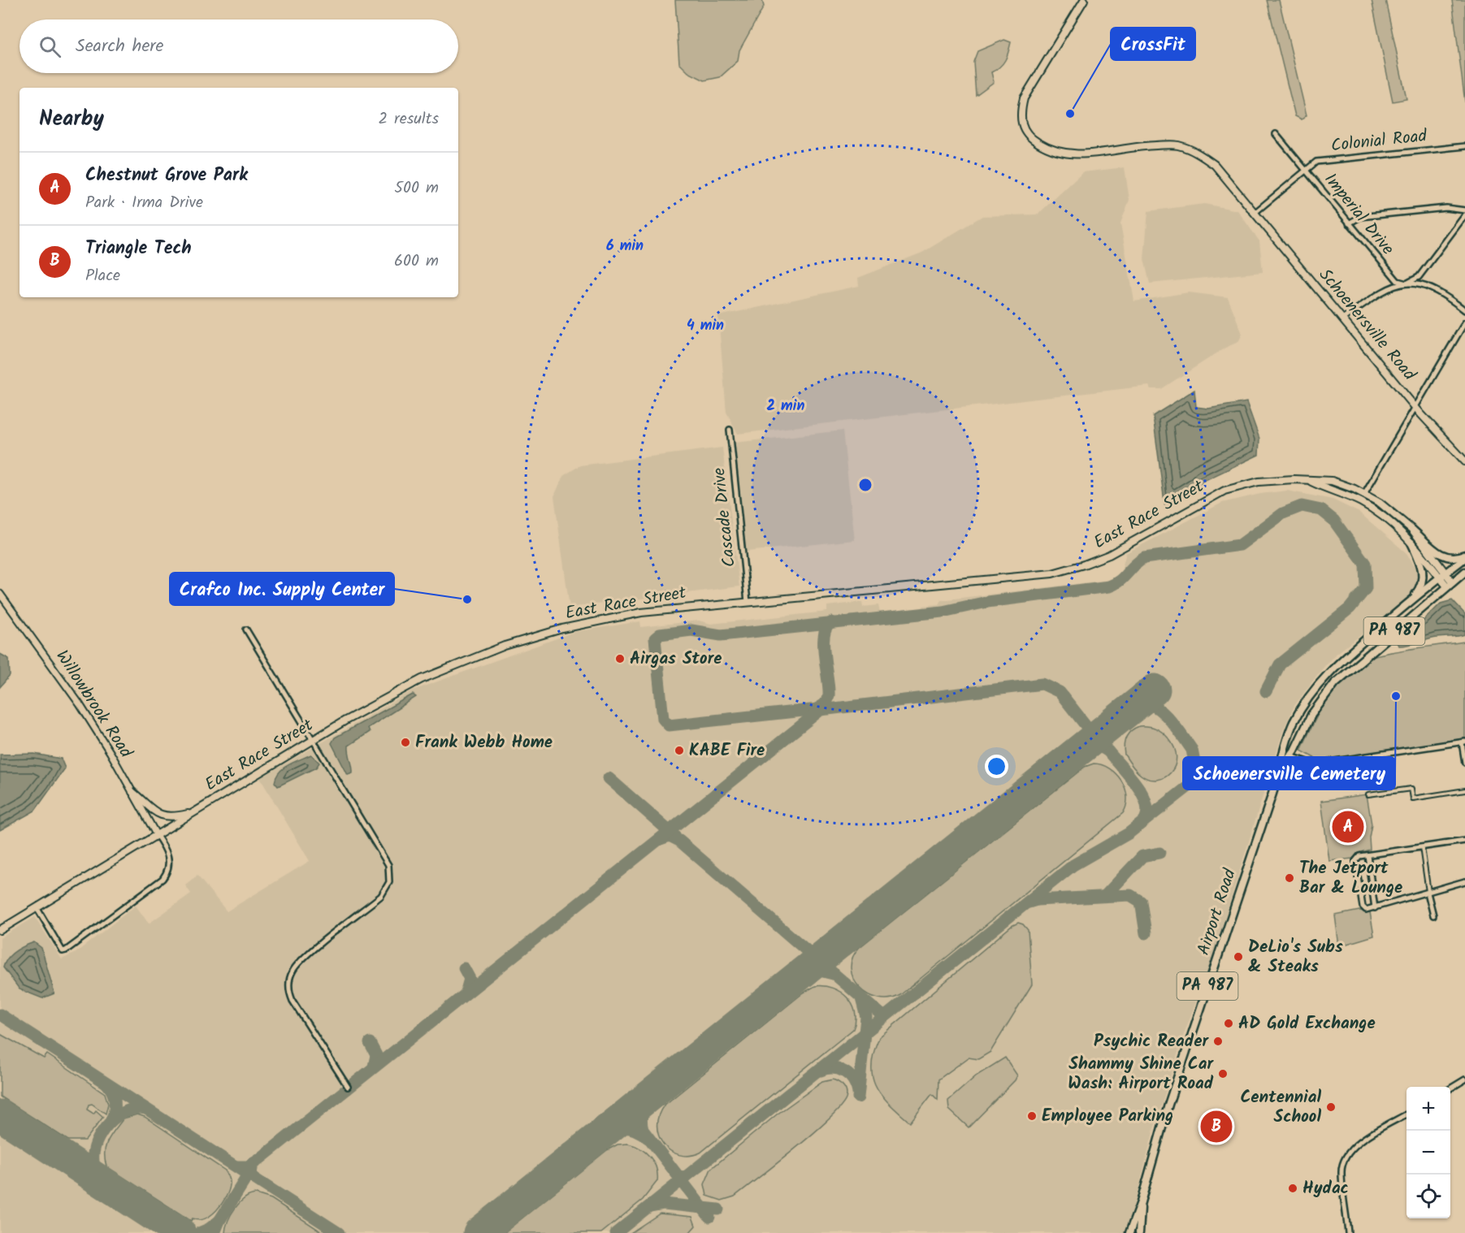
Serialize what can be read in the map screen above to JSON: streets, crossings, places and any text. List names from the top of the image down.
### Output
{
  "streets": {
    "main road": [
      "Schoenersville Road",
      "East Race Street",
      "PA 987",
      "Airport Road"
    ],
    "street": [
      "Colonial Road",
      "Imperial Drive",
      "Cascade Drive",
      "Willowbrook Road"
    ]
  },
  "crossings": [
    ["Colonial Road", "Imperial Drive"],
    ["Colonial Road", "Schoenersville Road"],
    ["East Race Street", "Cascade Drive"],
    ["East Race Street", "Willowbrook Road"],
    ["East Race Street", "Airport Road"]
  ],
  "places": [
    "CrossFit",
    "Crafco Inc. Supply Center",
    "Airgas Store",
    "Schoenersville Cemetery",
    "Frank Webb Home",
    "KABE Fire",
    "The Jetport Bar & Lounge",
    "DeLio's Subs & Steaks",
    "AD Gold Exchange",
    "Psychic Reader",
    "Shammy Shine Car Wash: Airport Road",
    "Centennial School",
    "Employee Parking",
    "Hydac"
  ],
  "page": {
    "search": "Search here",
    "heading": ["Nearby", "2 results"],
    "list": [
      {
        "mark": "A",
        "name": "Chestnut Grove Park",
        "note": "Park · Irma Drive",
        "value": "500 m"
      },
      {
        "mark": "B",
        "name": "Triangle Tech",
        "note": "Place",
        "value": "600 m"
      }
    ],
    "pins": ["A", "B"],
    "map_buttons": ["+", "−"]
  },
  "rings": ["6 min", "4 min", "2 min"]
}
